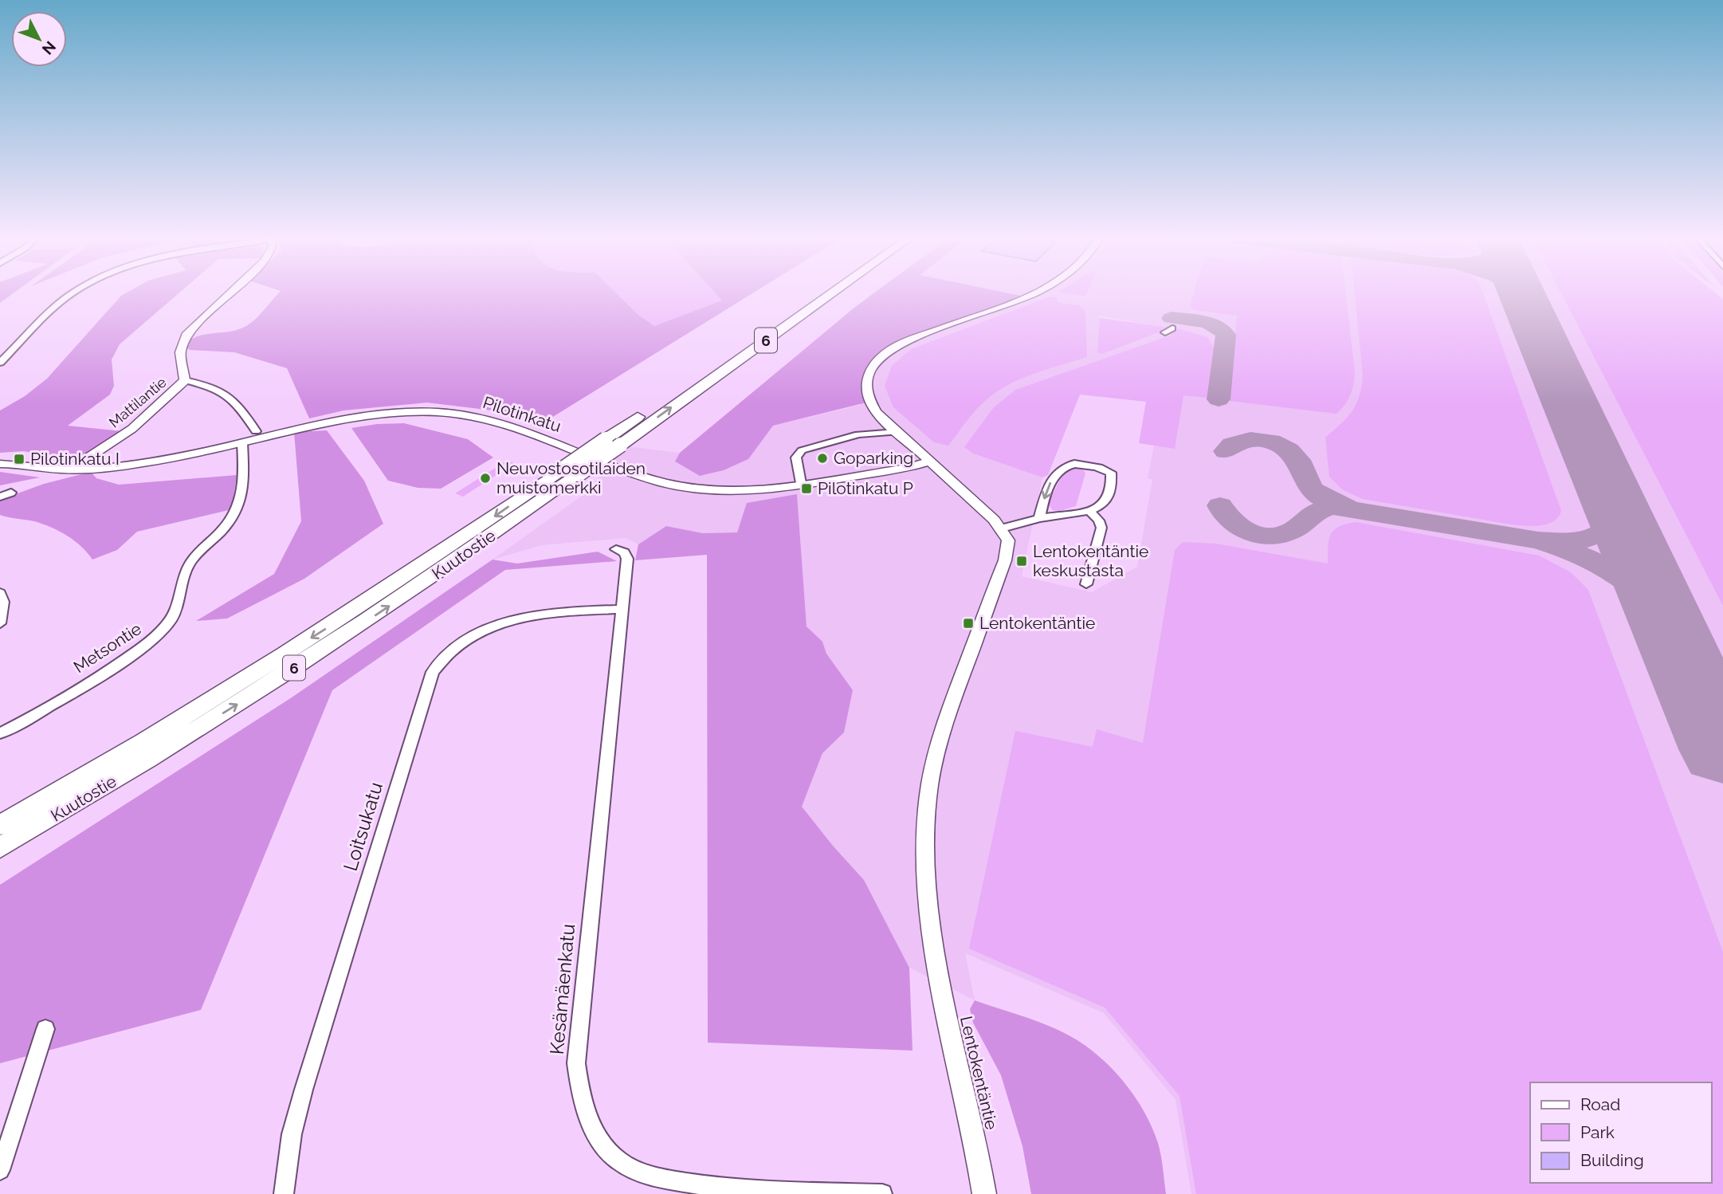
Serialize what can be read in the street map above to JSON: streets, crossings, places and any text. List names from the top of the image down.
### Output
{
  "streets": {
    "highway": ["6", "Kuutostie"],
    "street": [
      "Mattilantie",
      "Pilotinkatu",
      "Metsontie",
      "Loitsukatu",
      "Kesämäenkatu",
      "Lentokentäntie"
    ]
  },
  "crossings": [
    ["Mattilantie", "Pilotinkatu"],
    ["Pilotinkatu", "Metsontie"],
    ["Loitsukatu", "Kesämäenkatu"]
  ],
  "places": {
    "other": ["Goparking", "Neuvostosotilaiden muistomerkki"],
    "transit": [
      "Pilotinkatu I",
      "Pilotinkatu P",
      "Lentokentäntie keskustasta",
      "Lentokentäntie"
    ]
  },
  "legend": ["Road", "Park", "Building"],
  "north": "bottom right"
}
